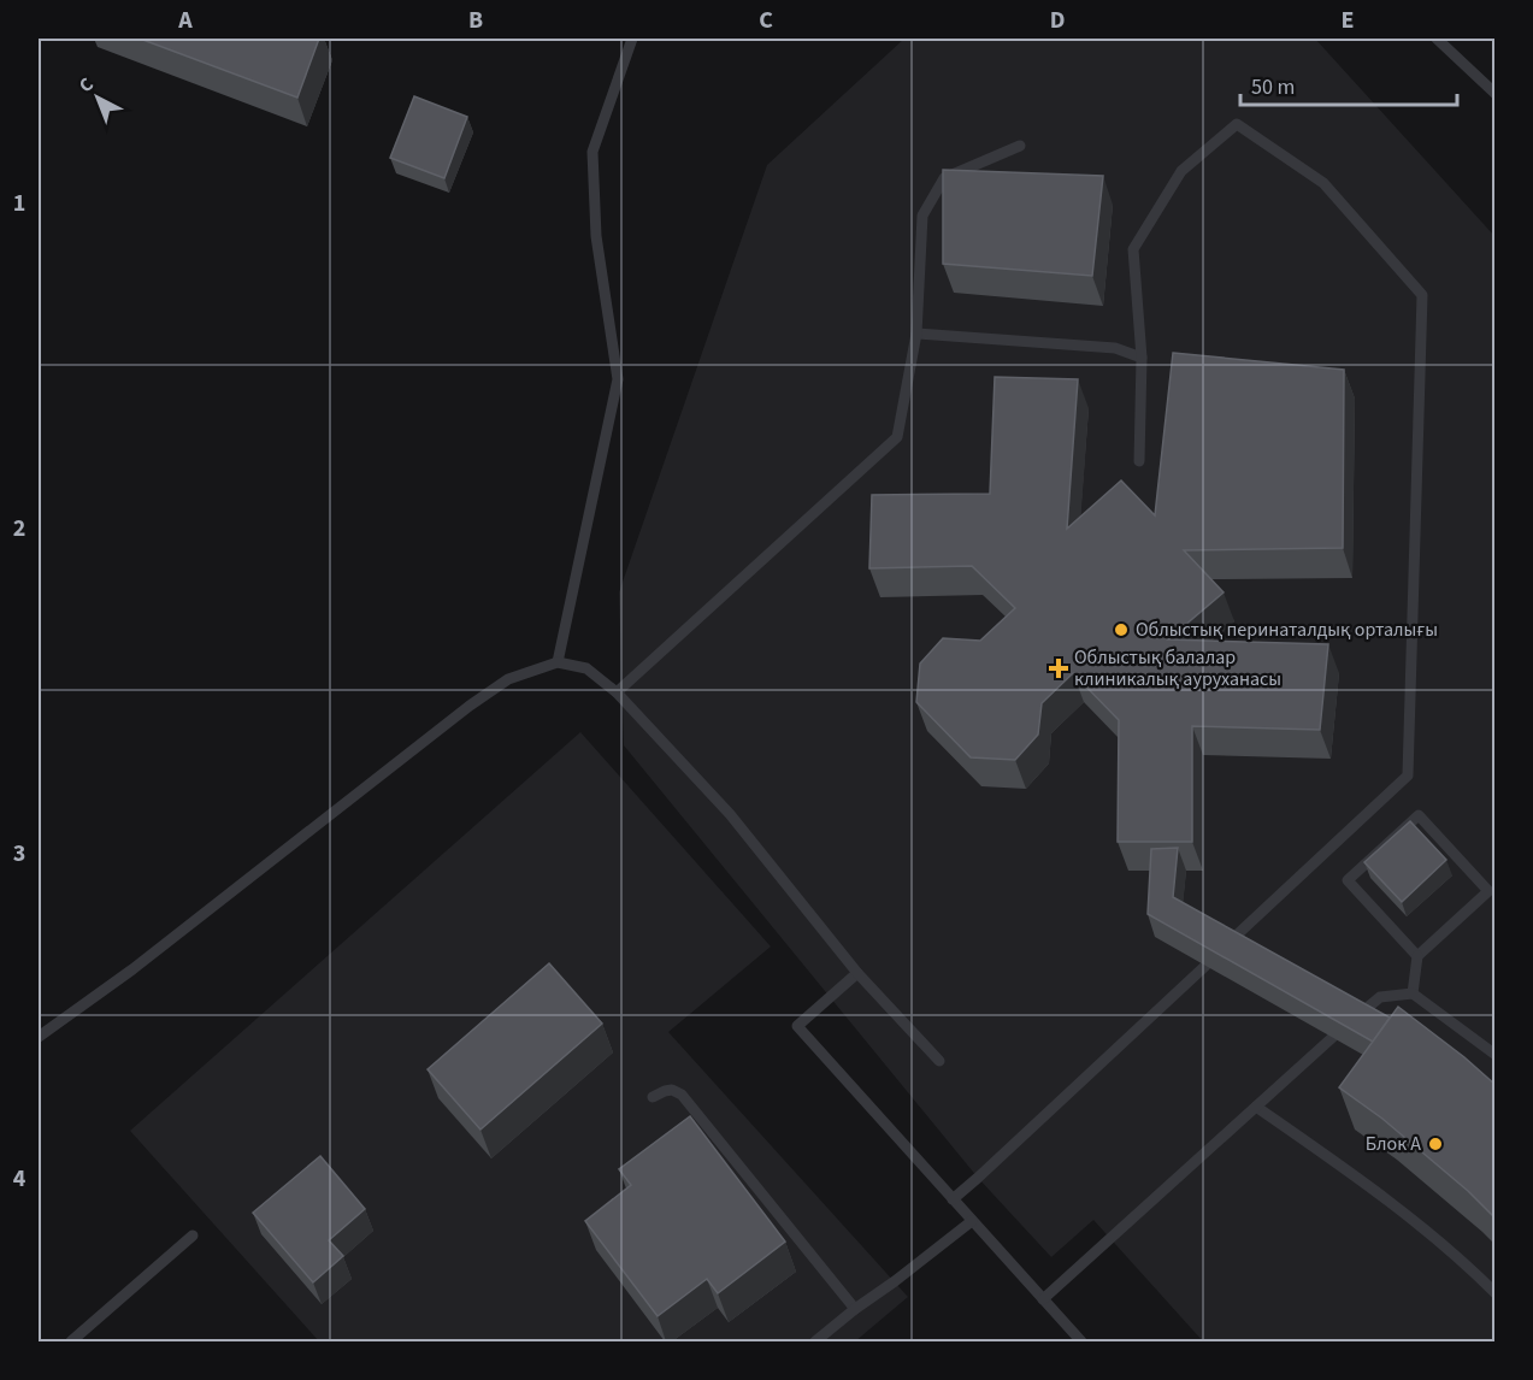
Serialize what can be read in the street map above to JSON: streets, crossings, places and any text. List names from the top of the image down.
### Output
{
  "places": {
    "other": ["Облыстық перинаталдық орталығы", "Блок А"],
    "health": ["Облыстық балалар клиникалық ауруханасы"]
  },
  "scale_bar": "50 m",
  "north": "top left",
  "grid": {
    "columns": [
      "A",
      "B",
      "C",
      "D",
      "E"
    ],
    "rows": [
      "1",
      "2",
      "3",
      "4"
    ]
  }
}
